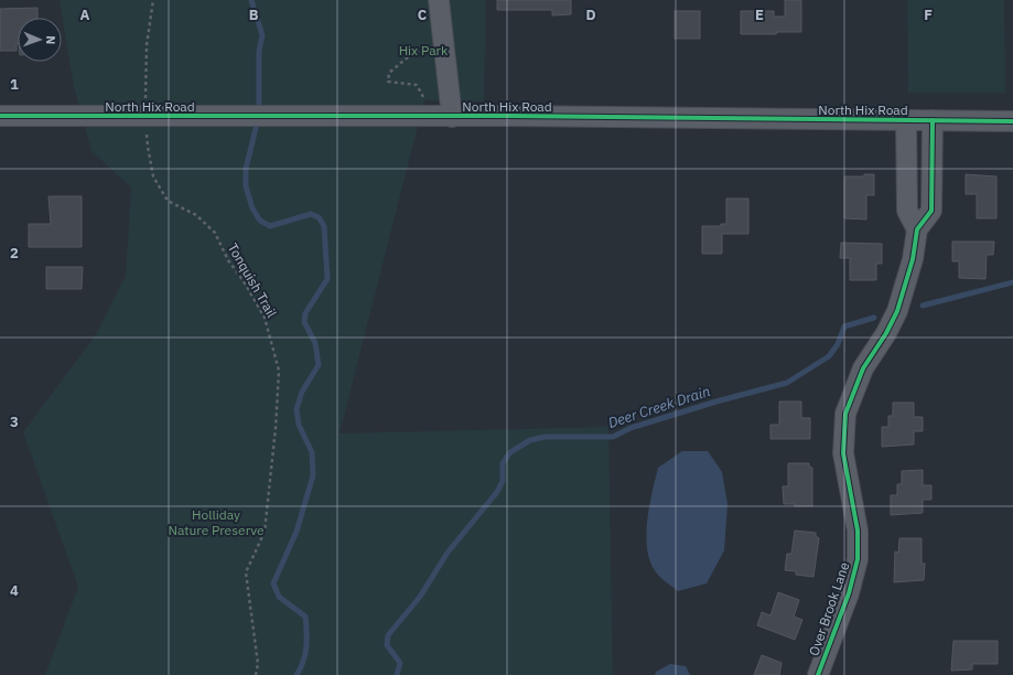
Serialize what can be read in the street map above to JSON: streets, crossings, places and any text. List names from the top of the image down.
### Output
{
  "streets": {
    "street": ["North Hix Road", "Over Brook Lane"],
    "path": ["Tonquish Trail"]
  },
  "crossings": [
    ["North Hix Road", "Tonquish Trail"],
    ["North Hix Road", "Over Brook Lane"]
  ],
  "water": ["Deer Creek Drain"],
  "parks": ["Hix Park", "Holliday Nature Preserve"],
  "north": "right",
  "grid": {
    "columns": [
      "A",
      "B",
      "C",
      "D",
      "E",
      "F"
    ],
    "rows": [
      "1",
      "2",
      "3",
      "4"
    ]
  }
}
